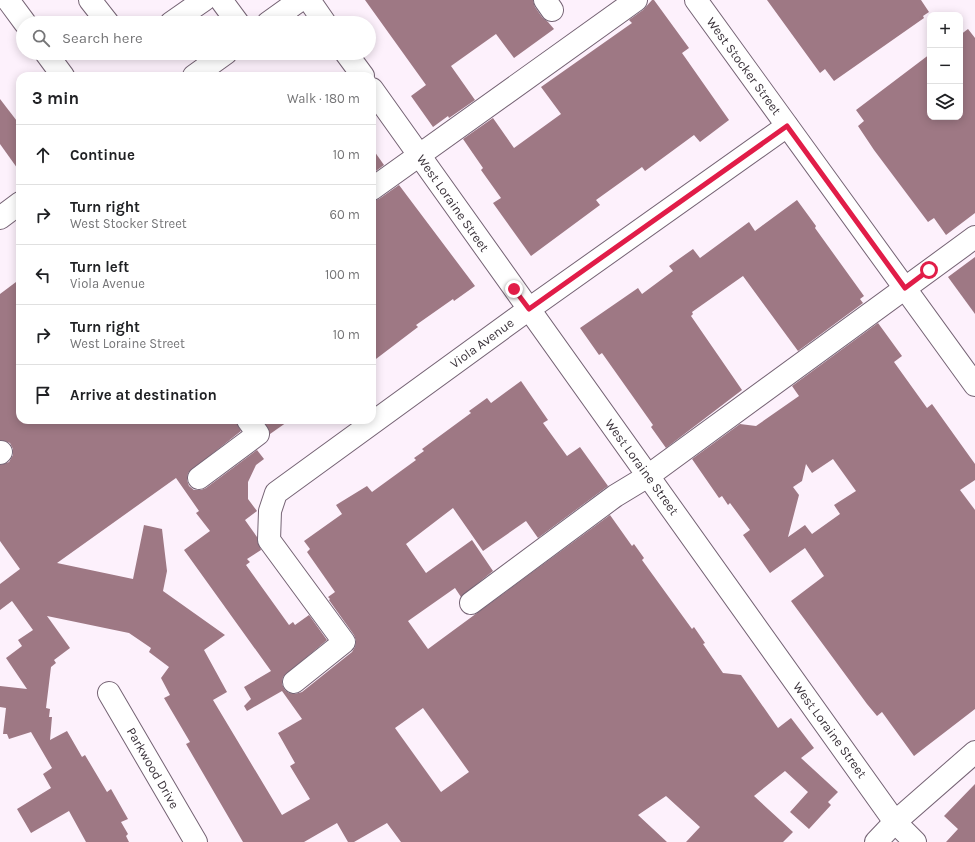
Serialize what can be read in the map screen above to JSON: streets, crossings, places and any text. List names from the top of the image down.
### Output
{
  "streets": {
    "street": [
      "West Stocker Street",
      "West Loraine Street",
      "Viola Avenue",
      "Parkwood Drive"
    ]
  },
  "crossings": [
    ["West Stocker Street", "Viola Avenue"],
    ["West Loraine Street", "Viola Avenue"]
  ],
  "page": {
    "map_buttons": ["+", "−"],
    "search": "Search here",
    "heading": ["3 min", "Walk · 180 m"],
    "list": [
      ["Continue", "10 m"],
      ["Turn right", "West Stocker Street", "60 m"],
      ["Turn left", "Viola Avenue", "100 m"],
      ["Turn right", "West Loraine Street", "10 m"],
      "Arrive at destination"
    ]
  }
}
